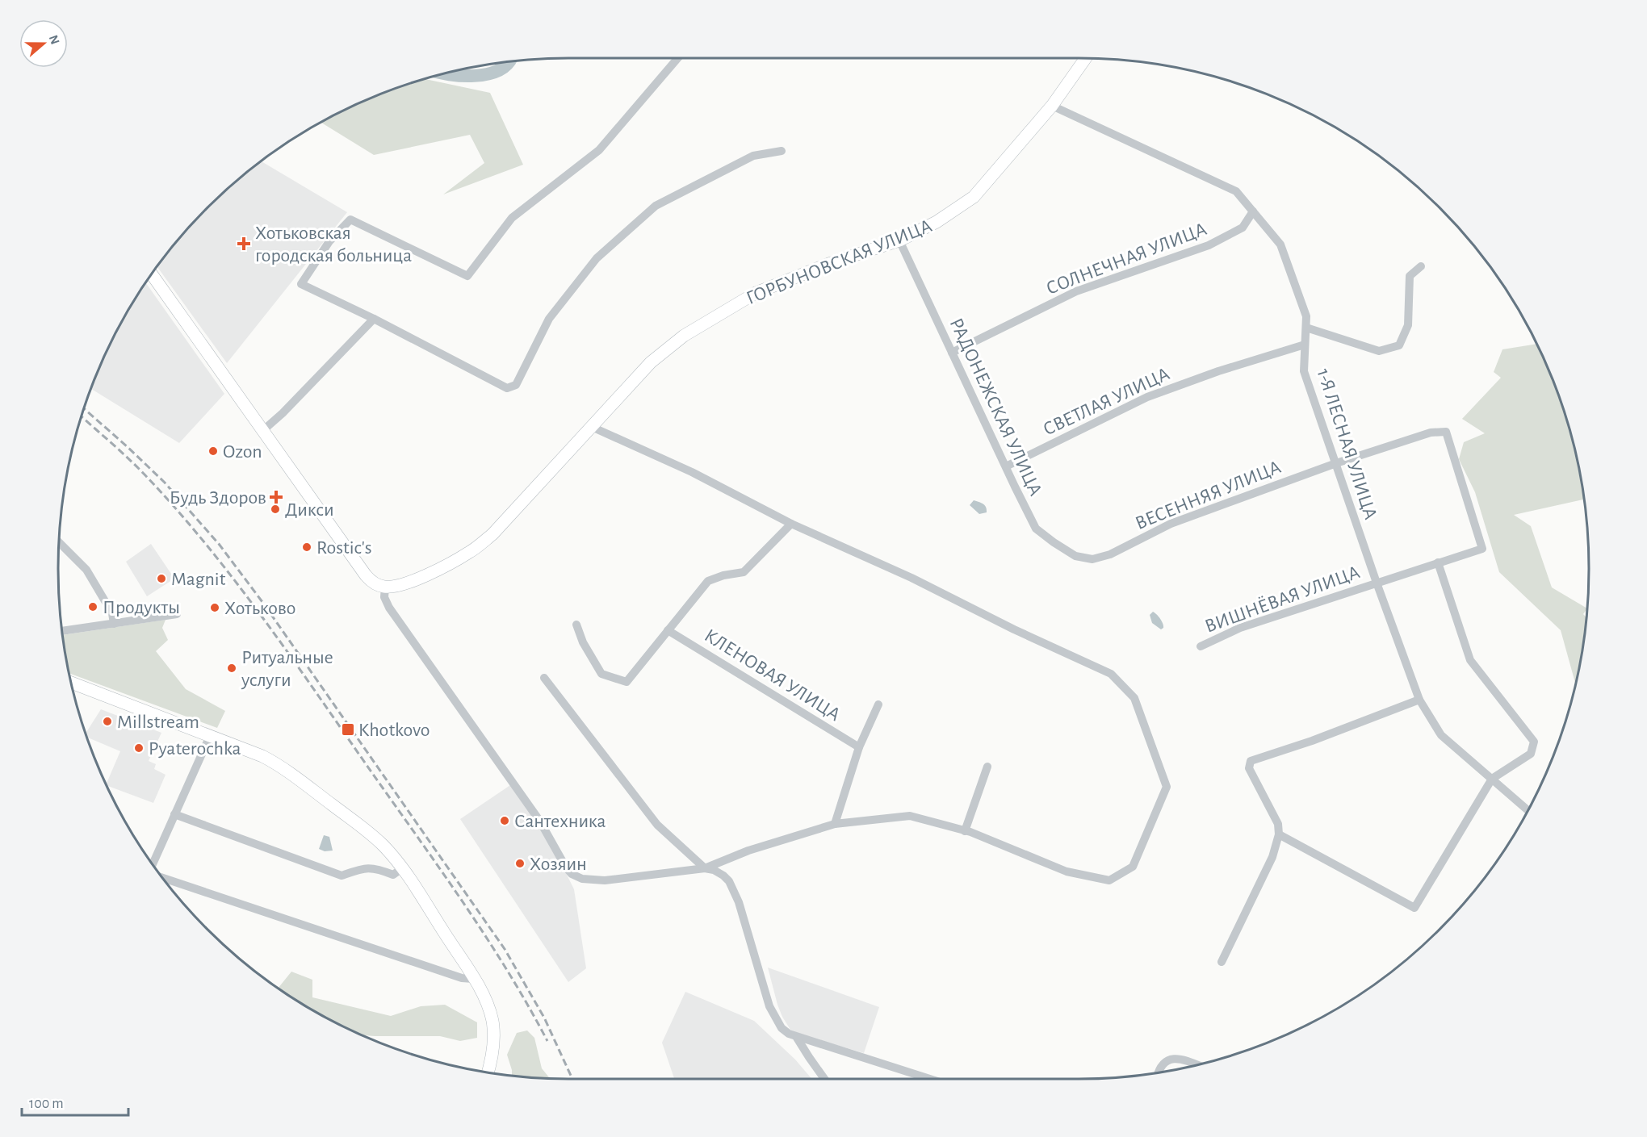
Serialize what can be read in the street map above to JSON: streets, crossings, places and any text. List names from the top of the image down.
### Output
{
  "streets": {
    "main road": ["ГОРБУНОВСКАЯ УЛИЦА"],
    "street": [
      "СОЛНЕЧНАЯ УЛИЦА",
      "СВЕТЛАЯ УЛИЦА",
      "РАДОНЕЖСКАЯ УЛИЦА",
      "1-Я ЛЕСНАЯ УЛИЦА",
      "ВЕСЕННЯЯ УЛИЦА",
      "ВИШНЁВАЯ УЛИЦА",
      "КЛЕНОВАЯ УЛИЦА"
    ]
  },
  "crossings": [
    ["СОЛНЕЧНАЯ УЛИЦА", "РАДОНЕЖСКАЯ УЛИЦА"],
    ["СОЛНЕЧНАЯ УЛИЦА", "1-Я ЛЕСНАЯ УЛИЦА"],
    ["ГОРБУНОВСКАЯ УЛИЦА", "РАДОНЕЖСКАЯ УЛИЦА"],
    ["ГОРБУНОВСКАЯ УЛИЦА", "1-Я ЛЕСНАЯ УЛИЦА"],
    ["СВЕТЛАЯ УЛИЦА", "РАДОНЕЖСКАЯ УЛИЦА"],
    ["СВЕТЛАЯ УЛИЦА", "1-Я ЛЕСНАЯ УЛИЦА"],
    ["РАДОНЕЖСКАЯ УЛИЦА", "ВЕСЕННЯЯ УЛИЦА"],
    ["1-Я ЛЕСНАЯ УЛИЦА", "ВЕСЕННЯЯ УЛИЦА"],
    ["1-Я ЛЕСНАЯ УЛИЦА", "ВИШНЁВАЯ УЛИЦА"],
    ["ВЕСЕННЯЯ УЛИЦА", "ВИШНЁВАЯ УЛИЦА"]
  ],
  "places": {
    "health": ["Хотьковская городская больница", "Будь Здоров"],
    "other": [
      "Ozon",
      "Дикси",
      "Rostic's",
      "Magnit",
      "Продукты",
      "Хотьково",
      "Ритуальные услуги",
      "Millstream",
      "Pyaterochka",
      "Сантехника",
      "Хозяин"
    ],
    "transit": ["Khotkovo"]
  },
  "scale_bar": "100 m",
  "north": "right"
}
